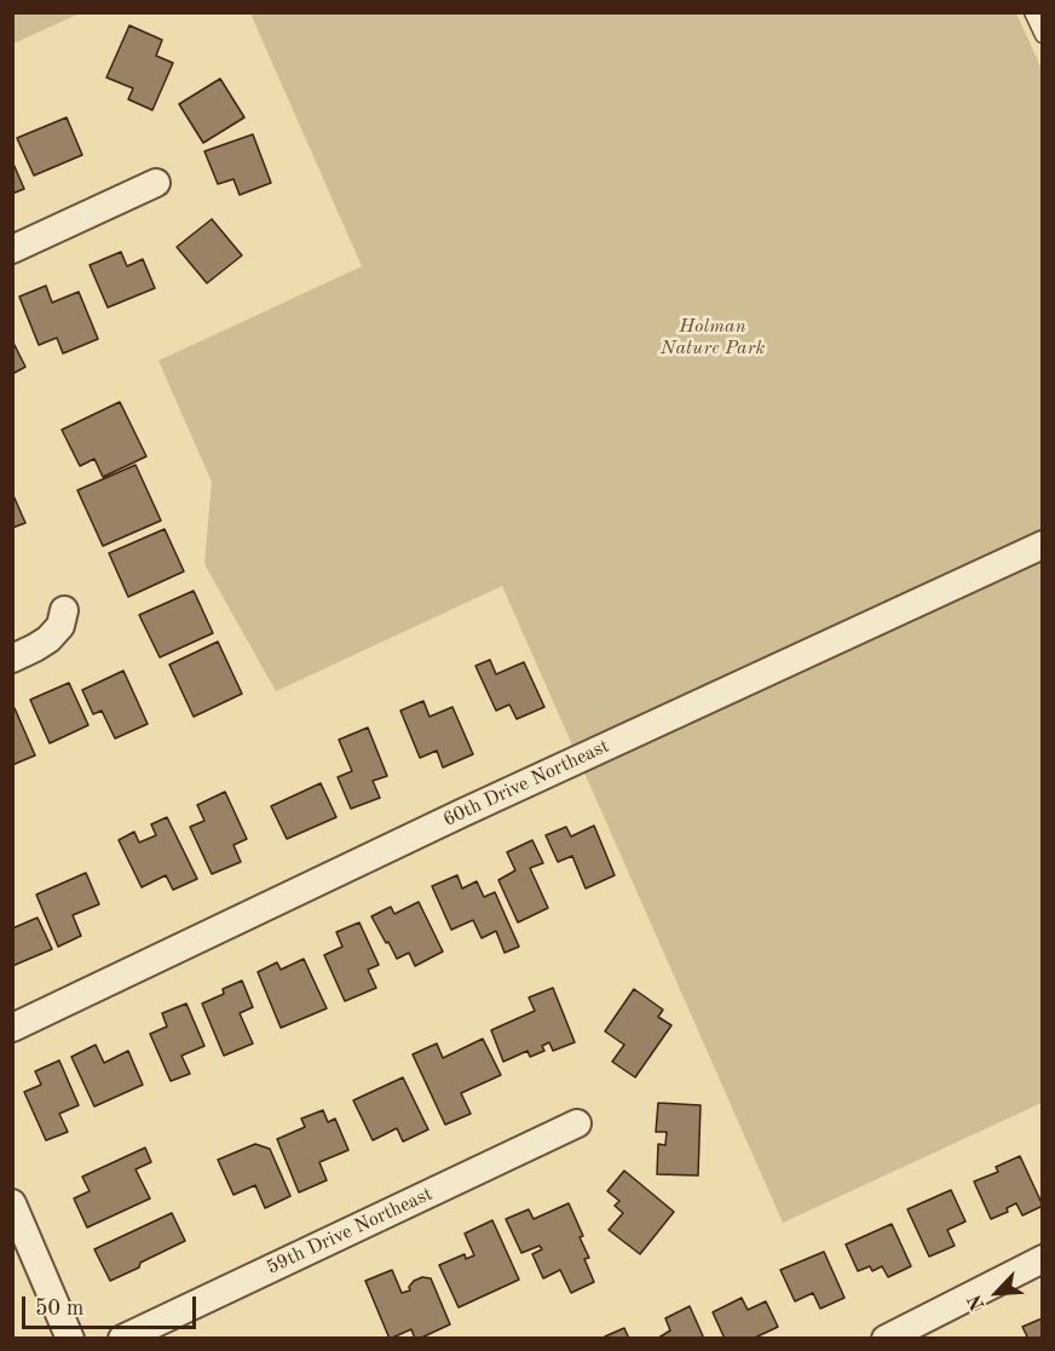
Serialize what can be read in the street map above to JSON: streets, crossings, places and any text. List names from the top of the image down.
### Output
{
  "streets": {
    "street": ["60th Drive Northeast", "59th Drive Northeast"]
  },
  "parks": ["Holman Nature Park"],
  "scale_bar": "50 m",
  "north": "bottom left"
}
